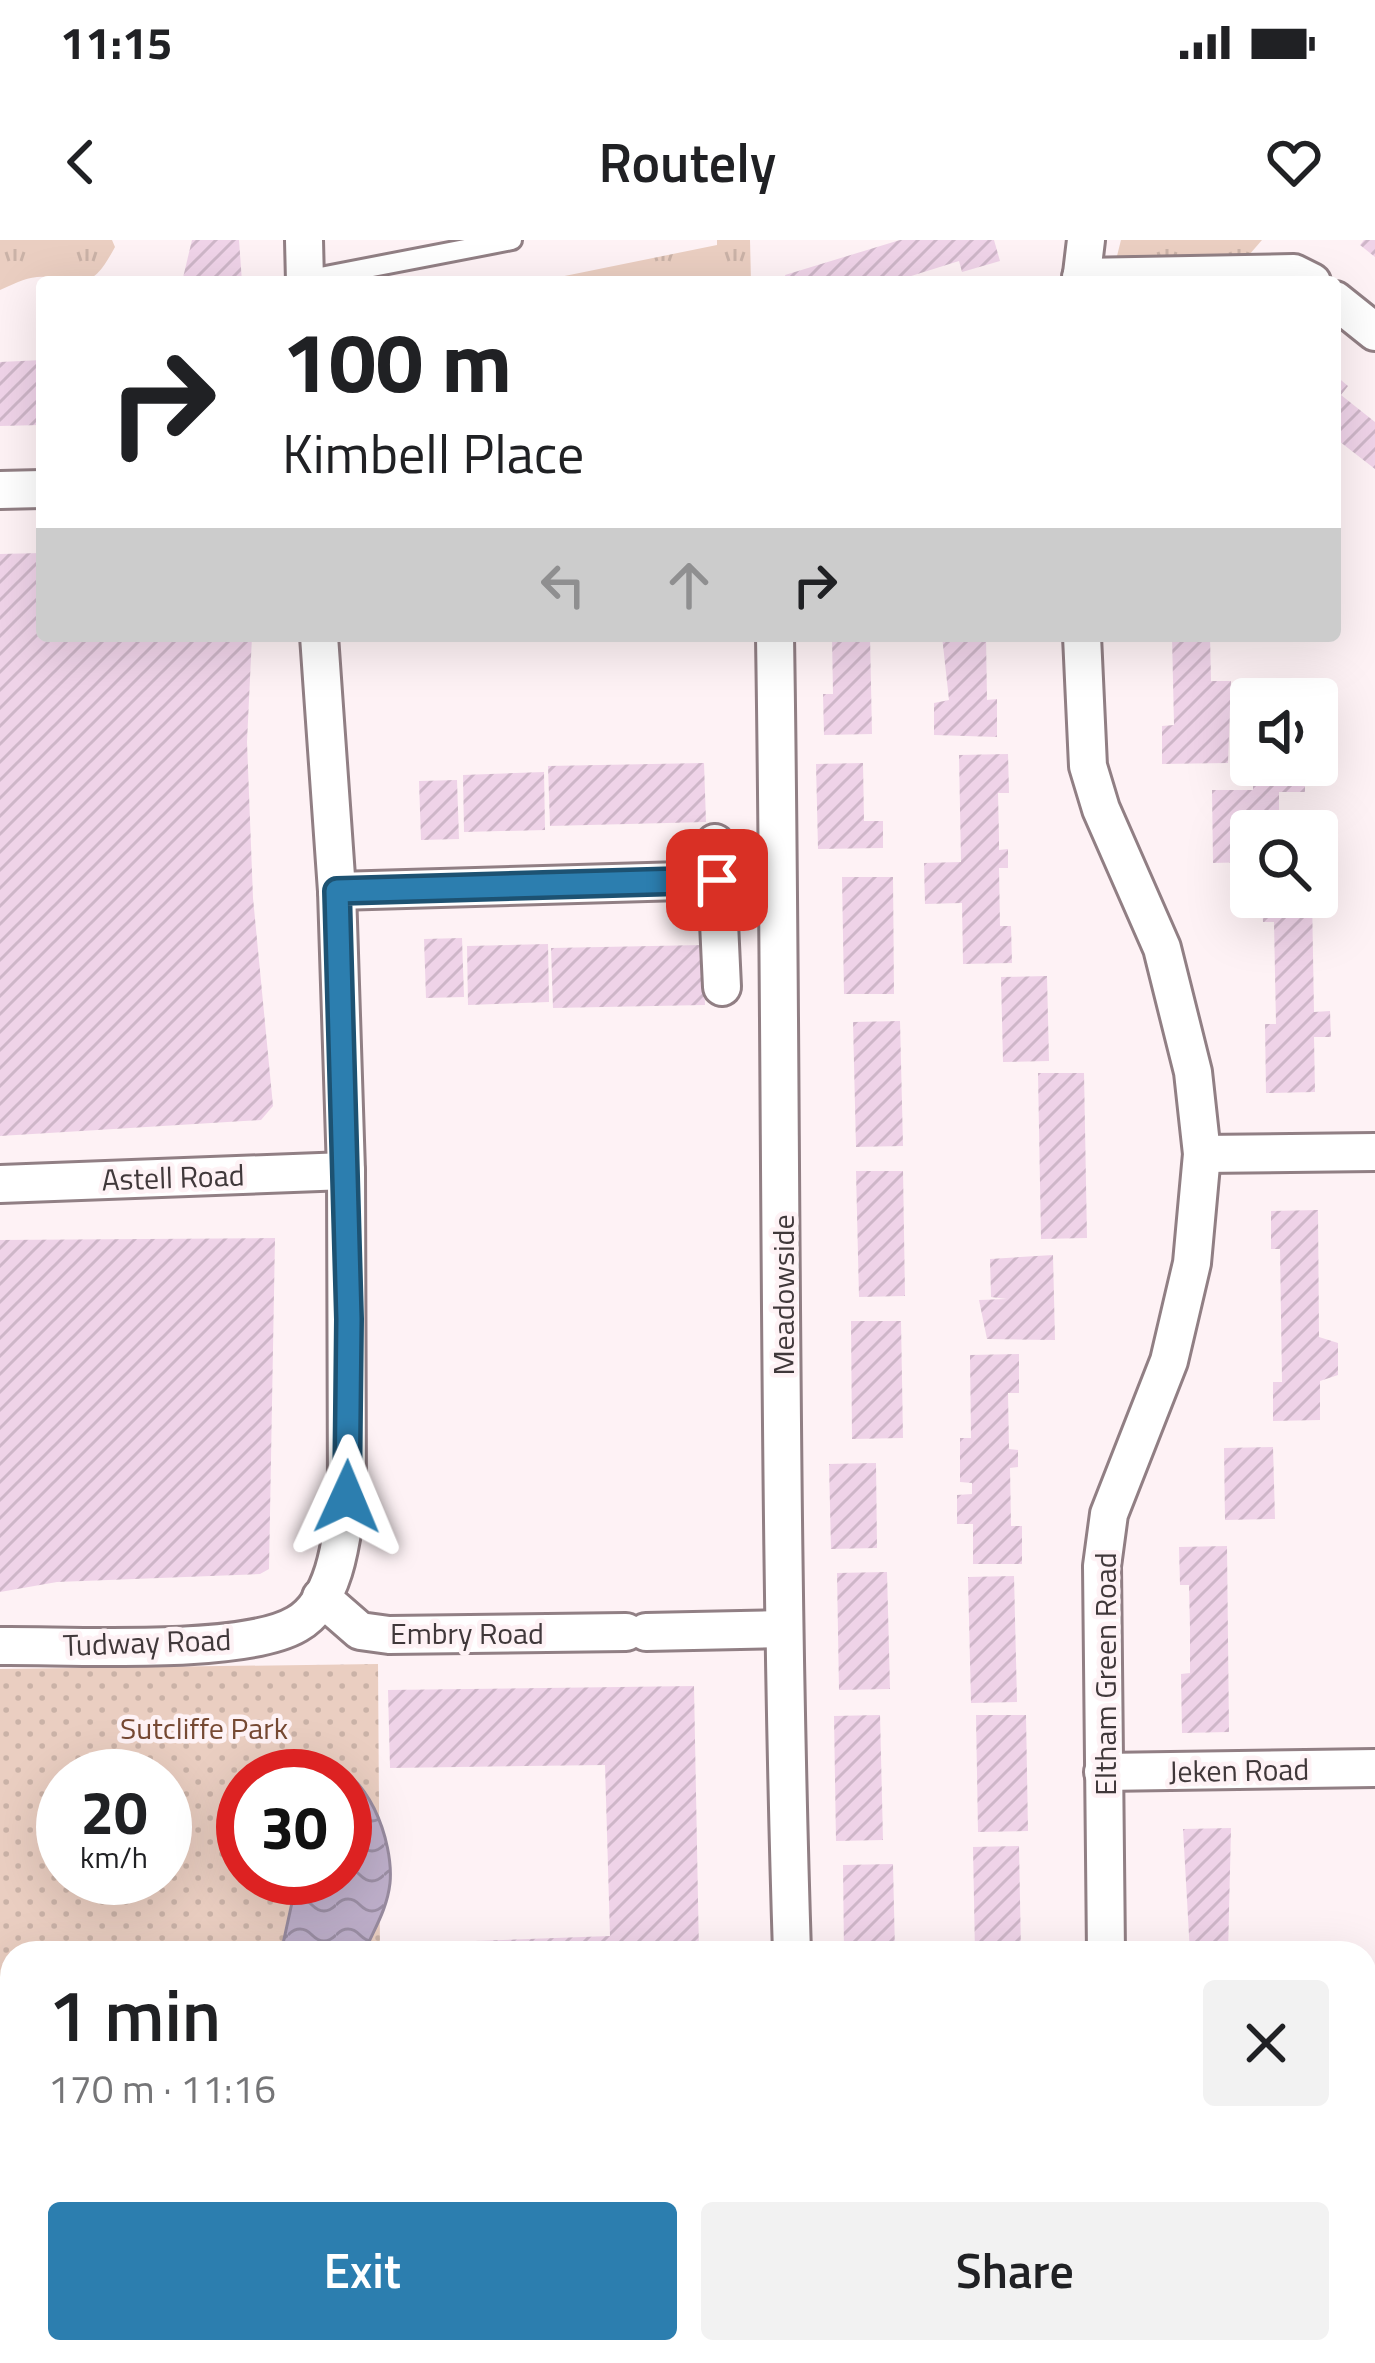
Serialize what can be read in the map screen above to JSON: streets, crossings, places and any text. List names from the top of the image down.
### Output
{
  "streets": {
    "street": [
      "Astell Road",
      "Meadowside",
      "Embry Road",
      "Tudway Road",
      "Eltham Green Road",
      "Jeken Road"
    ]
  },
  "crossings": [
    ["Meadowside", "Embry Road"],
    ["Embry Road", "Tudway Road"],
    ["Eltham Green Road", "Jeken Road"]
  ],
  "parks": ["Sutcliffe Park"],
  "page": {
    "status": "11:15",
    "header": "Routely",
    "turn": ["100 m", "Kimbell Place"],
    "speed": "20 km/h",
    "limit": "30",
    "heading": ["1 min", "170 m · 11:16"],
    "buttons": ["Exit", "Share"]
  }
}
